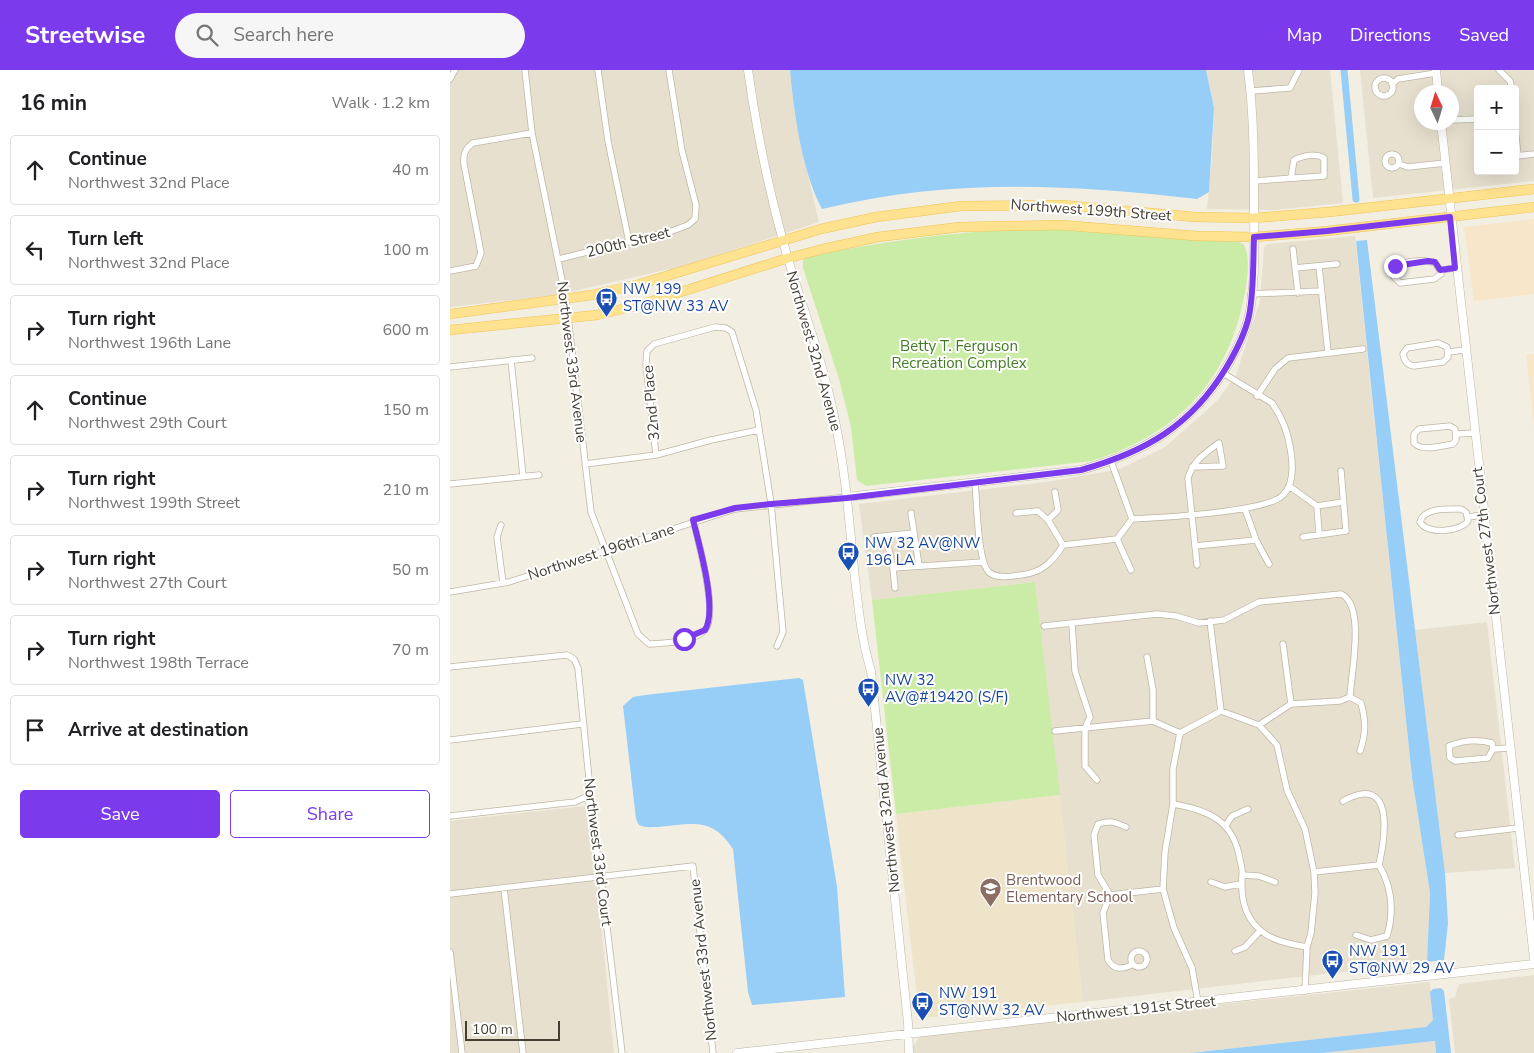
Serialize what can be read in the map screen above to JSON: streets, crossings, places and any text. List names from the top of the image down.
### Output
{
  "streets": {
    "main road": ["Northwest 199th Street"],
    "street": [
      "200th Street",
      "Northwest 32nd Avenue",
      "Northwest 33rd Avenue",
      "32nd Place",
      "Northwest 27th Court",
      "Northwest 196th Lane",
      "Northwest 33rd Court",
      "Northwest 191st Street"
    ]
  },
  "crossings": [
    ["Northwest 199th Street", "Northwest 32nd Avenue"],
    ["Northwest 199th Street", "Northwest 33rd Avenue"],
    ["Northwest 199th Street", "Northwest 27th Court"],
    ["Northwest 199th Street", "Northwest 196th Lane"],
    ["200th Street", "Northwest 33rd Avenue"],
    ["Northwest 32nd Avenue", "Northwest 196th Lane"],
    ["Northwest 32nd Avenue", "Northwest 191st Street"],
    ["Northwest 33rd Avenue", "Northwest 196th Lane"],
    ["Northwest 33rd Avenue", "Northwest 33rd Court"]
  ],
  "parks": ["Betty T. Ferguson Recreation Complex"],
  "places": {
    "bus stop": [
      "NW 199 ST@NW 33 AV",
      "NW 32 AV@NW 196 LA",
      "NW 32 AV@#19420 (S/F)",
      "NW 191 ST@NW 29 AV",
      "NW 191 ST@NW 32 AV"
    ],
    "school or university": ["Brentwood Elementary School"]
  },
  "scale_bar": "100 m",
  "north": "top",
  "page": {
    "header": "Streetwise",
    "search": "Search here",
    "nav": ["Map", "Directions", "Saved"],
    "heading": ["16 min", "Walk · 1.2 km"],
    "map_buttons": ["+", "−"],
    "list": [
      ["Continue", "Northwest 32nd Place", "40 m"],
      ["Turn left", "Northwest 32nd Place", "100 m"],
      ["Turn right", "Northwest 196th Lane", "600 m"],
      ["Continue", "Northwest 29th Court", "150 m"],
      ["Turn right", "Northwest 199th Street", "210 m"],
      ["Turn right", "Northwest 27th Court", "50 m"],
      ["Turn right", "Northwest 198th Terrace", "70 m"],
      "Arrive at destination"
    ],
    "buttons": ["Save", "Share"],
    "scale": "100 m"
  }
}
